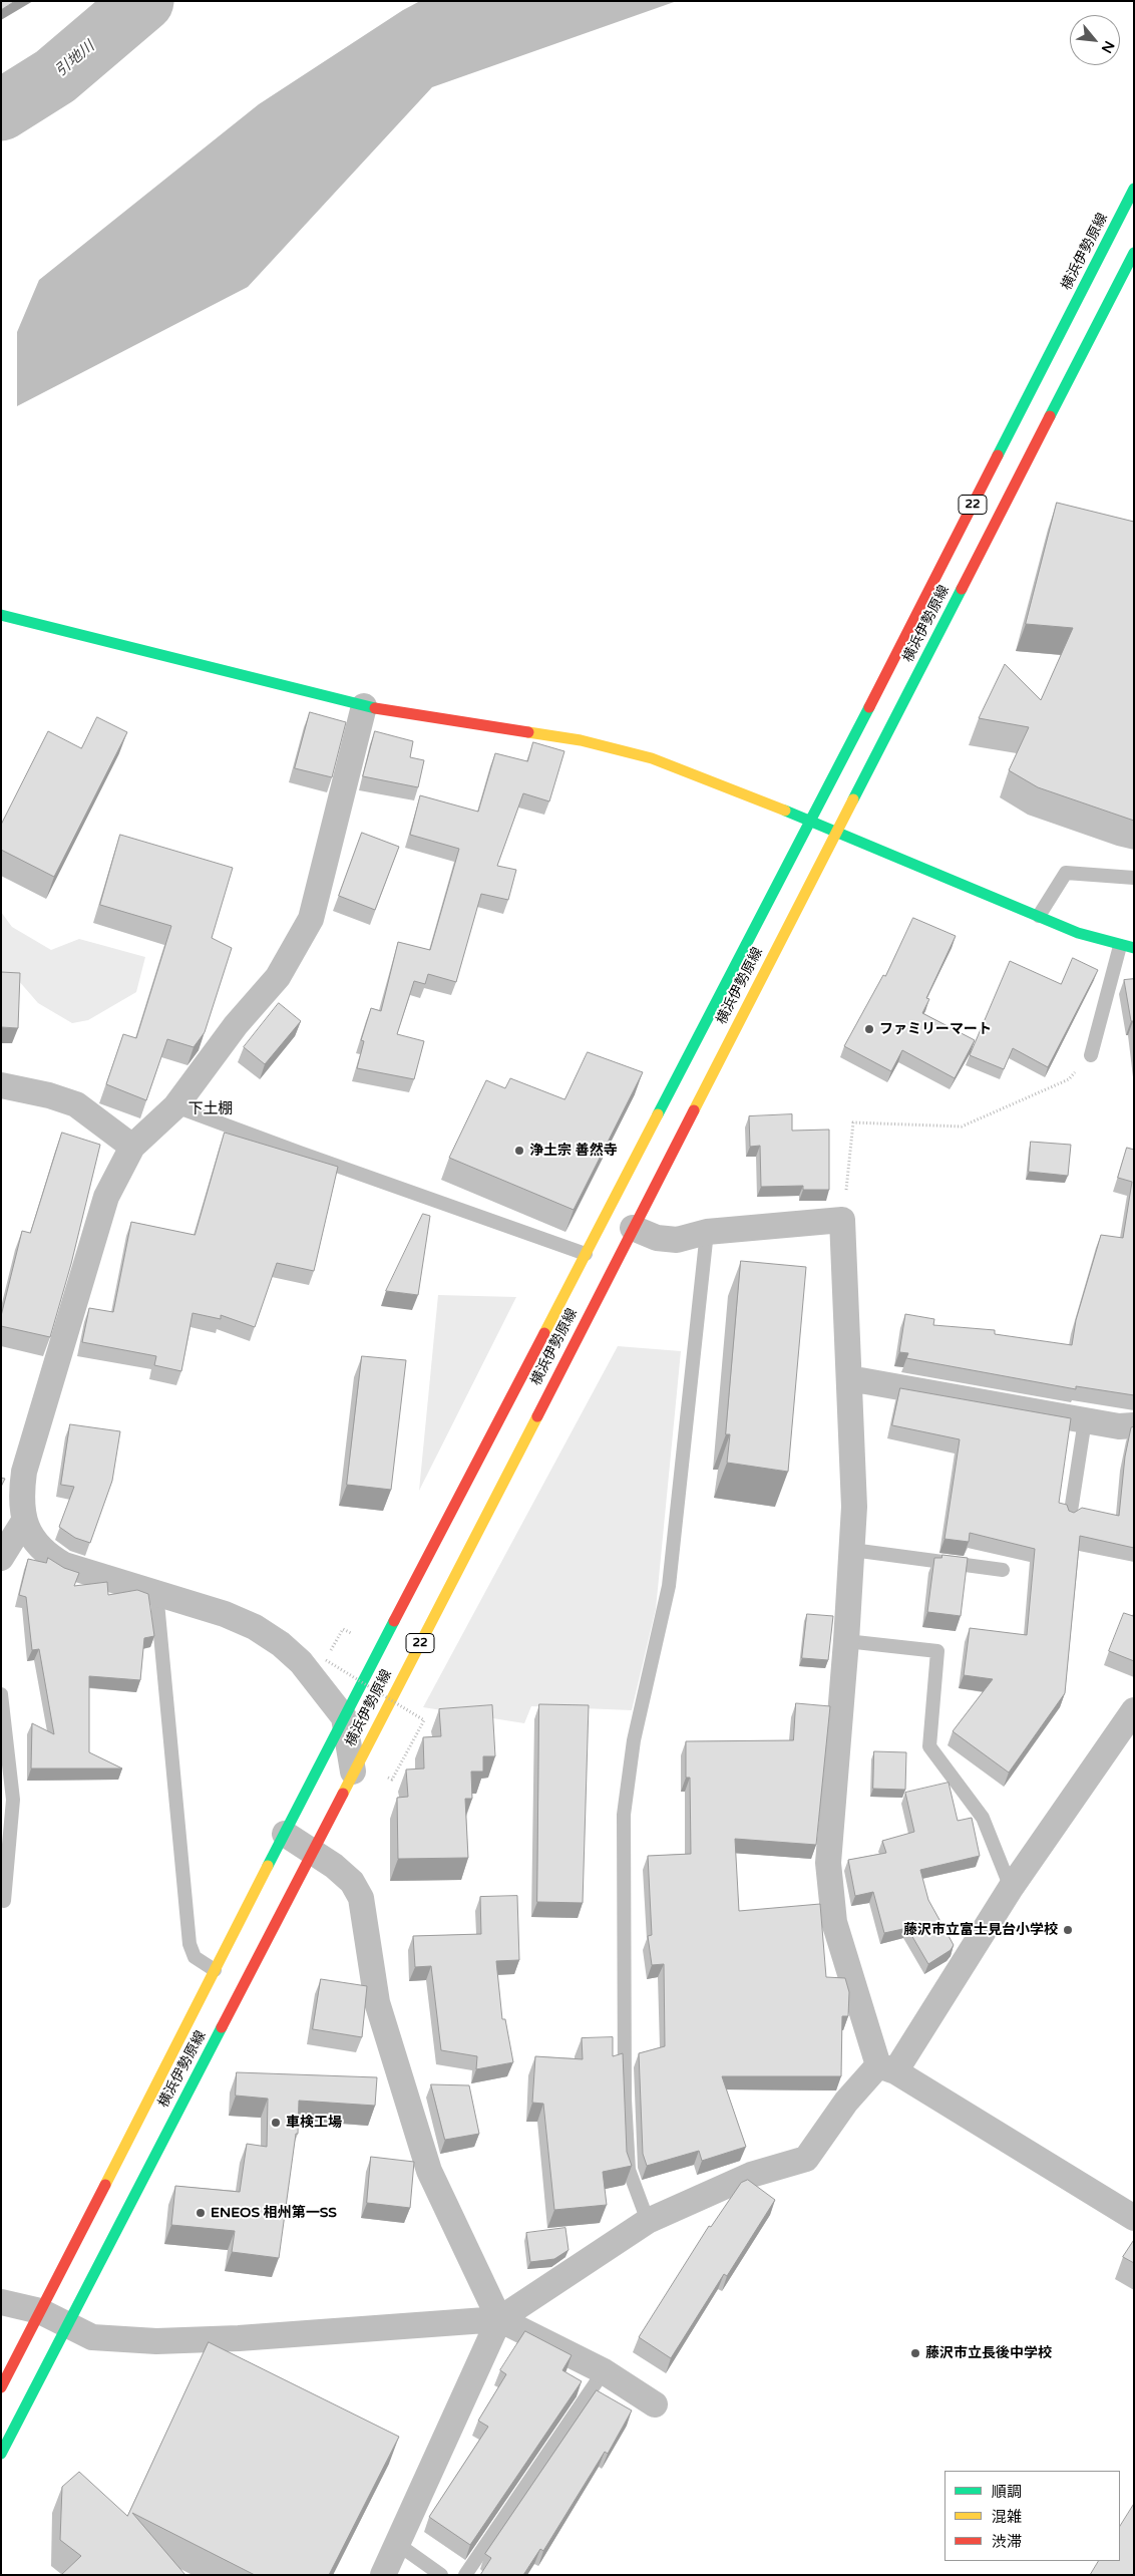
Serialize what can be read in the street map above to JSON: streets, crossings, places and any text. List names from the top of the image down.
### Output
{
  "streets": {
    "main road": ["横浜伊勢原線", "22"]
  },
  "districts": ["下土棚"],
  "water": ["引地川"],
  "places": [
    "ファミリーマート",
    "浄土宗 善然寺",
    "藤沢市立富士見台小学校",
    "車検工場",
    "ENEOS 相州第一SS",
    "藤沢市立長後中学校"
  ],
  "legend": ["順調", "混雑", "渋滞"],
  "north": "bottom right"
}
